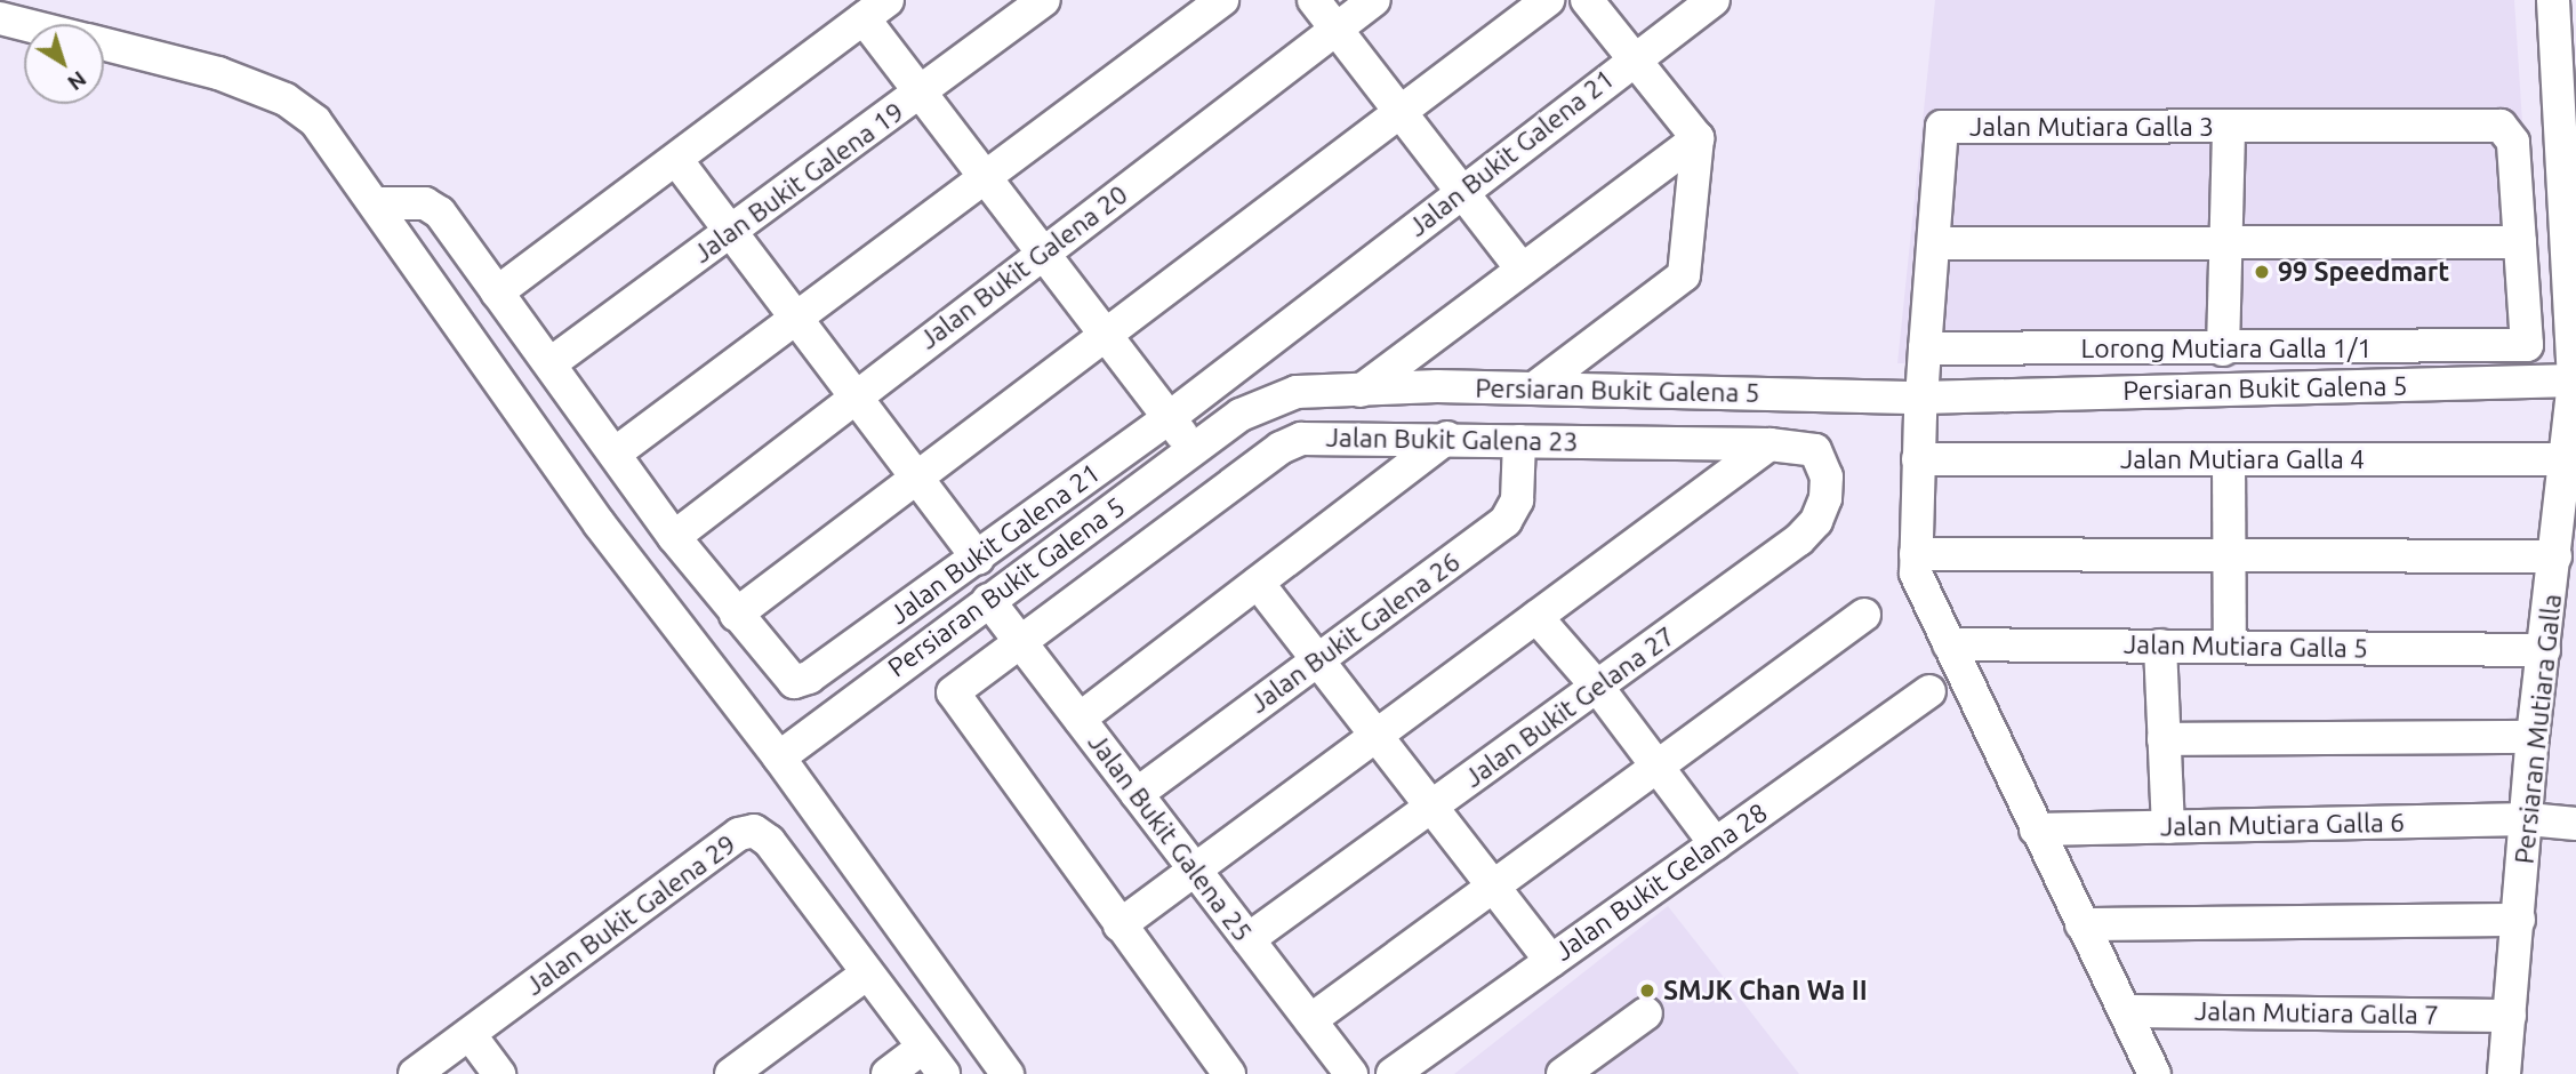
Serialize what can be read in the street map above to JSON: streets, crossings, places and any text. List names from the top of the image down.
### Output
{
  "streets": {
    "street": [
      "Jalan Mutiara Galla 3",
      "Jalan Bukit Galena 21",
      "Jalan Bukit Galena 19",
      "Jalan Bukit Galena 20",
      "Lorong Mutiara Galla 1/1",
      "Persiaran Bukit Galena 5",
      "Jalan Bukit Galena 23",
      "Jalan Mutiara Galla 4",
      "Jalan Bukit Galena 26",
      "Jalan Mutiara Galla 5",
      "Jalan Bukit Gelana 27",
      "Persiaran Mutiara Galla",
      "Jalan Mutiara Galla 6",
      "Jalan Bukit Galena 25",
      "Jalan Bukit Gelana 28",
      "Jalan Bukit Galena 29",
      "Jalan Mutiara Galla 7"
    ]
  },
  "crossings": [
    ["Jalan Mutiara Galla 3", "Lorong Mutiara Galla 1/1"],
    ["Jalan Mutiara Galla 3", "Persiaran Bukit Galena 5"],
    ["Jalan Mutiara Galla 3", "Jalan Mutiara Galla 4"],
    ["Jalan Mutiara Galla 3", "Jalan Mutiara Galla 5"],
    ["Jalan Mutiara Galla 3", "Jalan Mutiara Galla 6"],
    ["Jalan Mutiara Galla 3", "Jalan Mutiara Galla 7"],
    ["Jalan Bukit Galena 21", "Jalan Bukit Galena 19"],
    ["Jalan Bukit Galena 21", "Jalan Bukit Galena 20"],
    ["Persiaran Bukit Galena 5", "Persiaran Mutiara Galla"],
    ["Persiaran Bukit Galena 5", "Jalan Bukit Galena 25"],
    ["Jalan Bukit Galena 23", "Jalan Bukit Galena 26"],
    ["Jalan Bukit Galena 23", "Jalan Bukit Gelana 27"],
    ["Jalan Bukit Galena 23", "Jalan Bukit Galena 25"],
    ["Jalan Mutiara Galla 4", "Persiaran Mutiara Galla"],
    ["Jalan Bukit Galena 26", "Jalan Bukit Galena 25"],
    ["Jalan Mutiara Galla 5", "Persiaran Mutiara Galla"],
    ["Jalan Bukit Gelana 27", "Jalan Bukit Galena 25"],
    ["Persiaran Mutiara Galla", "Jalan Mutiara Galla 6"],
    ["Persiaran Mutiara Galla", "Jalan Mutiara Galla 7"]
  ],
  "places": ["99 Speedmart", "SMJK Chan Wa II"],
  "north": "bottom right"
}
